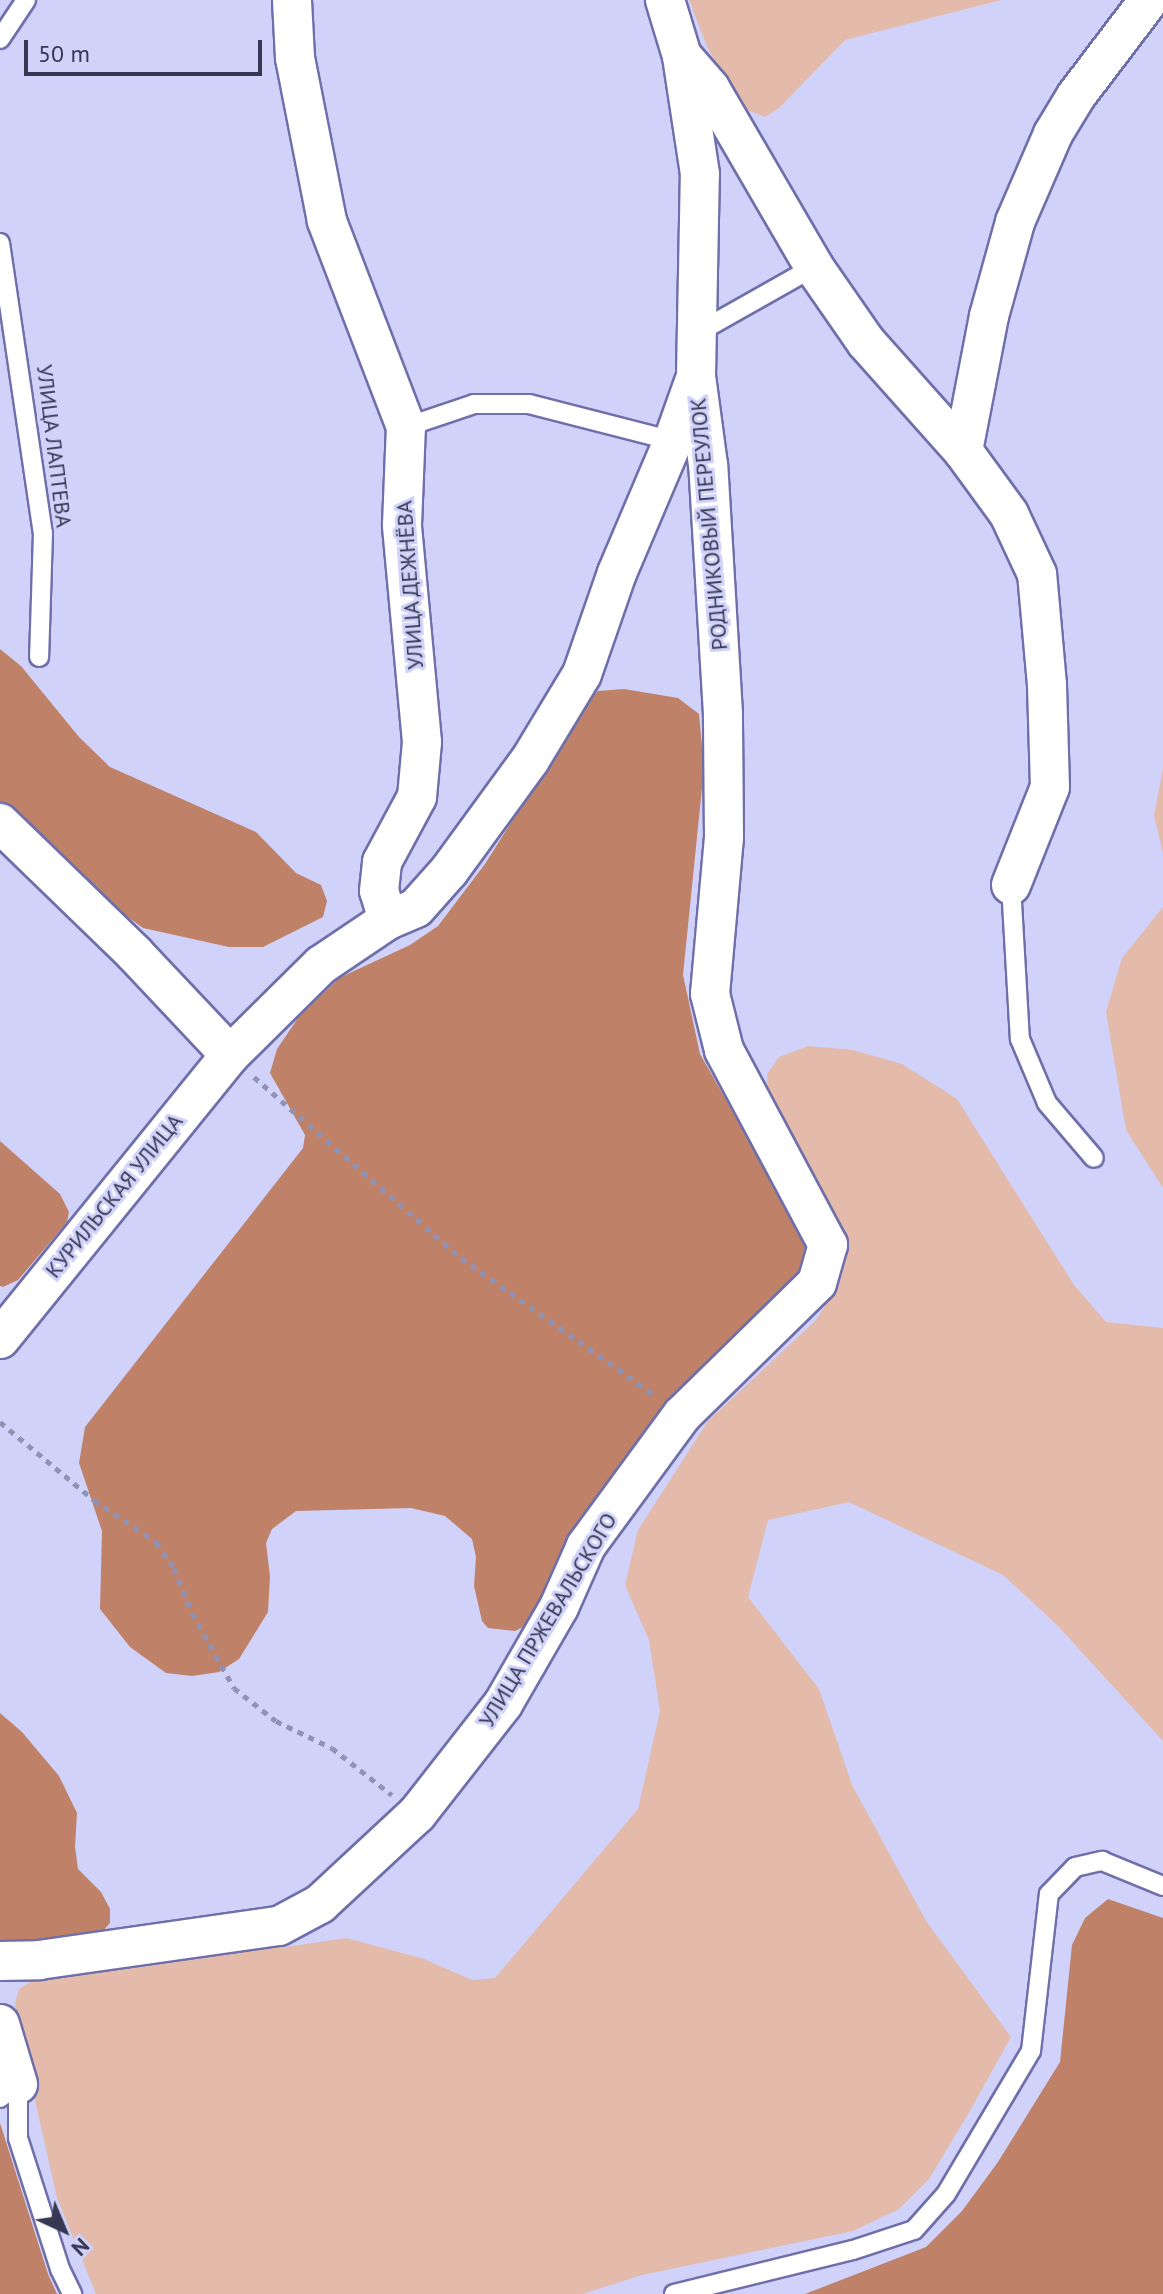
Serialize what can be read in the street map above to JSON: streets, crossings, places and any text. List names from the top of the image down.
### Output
{
  "streets": {
    "street": [
      "РОДНИКОВЫЙ ПЕРЕУЛОК",
      "УЛИЦА ДЕЖНЁВА",
      "КУРИЛЬСКАЯ УЛИЦА",
      "УЛИЦА ПРЖЕВАЛЬСКОГО"
    ],
    "lane": ["УЛИЦА ЛАПТЕВА"]
  },
  "crossings": [
    ["РОДНИКОВЫЙ ПЕРЕУЛОК", "УЛИЦА ПРЖЕВАЛЬСКОГО"]
  ],
  "scale_bar": "50 m",
  "north": "bottom right"
}
